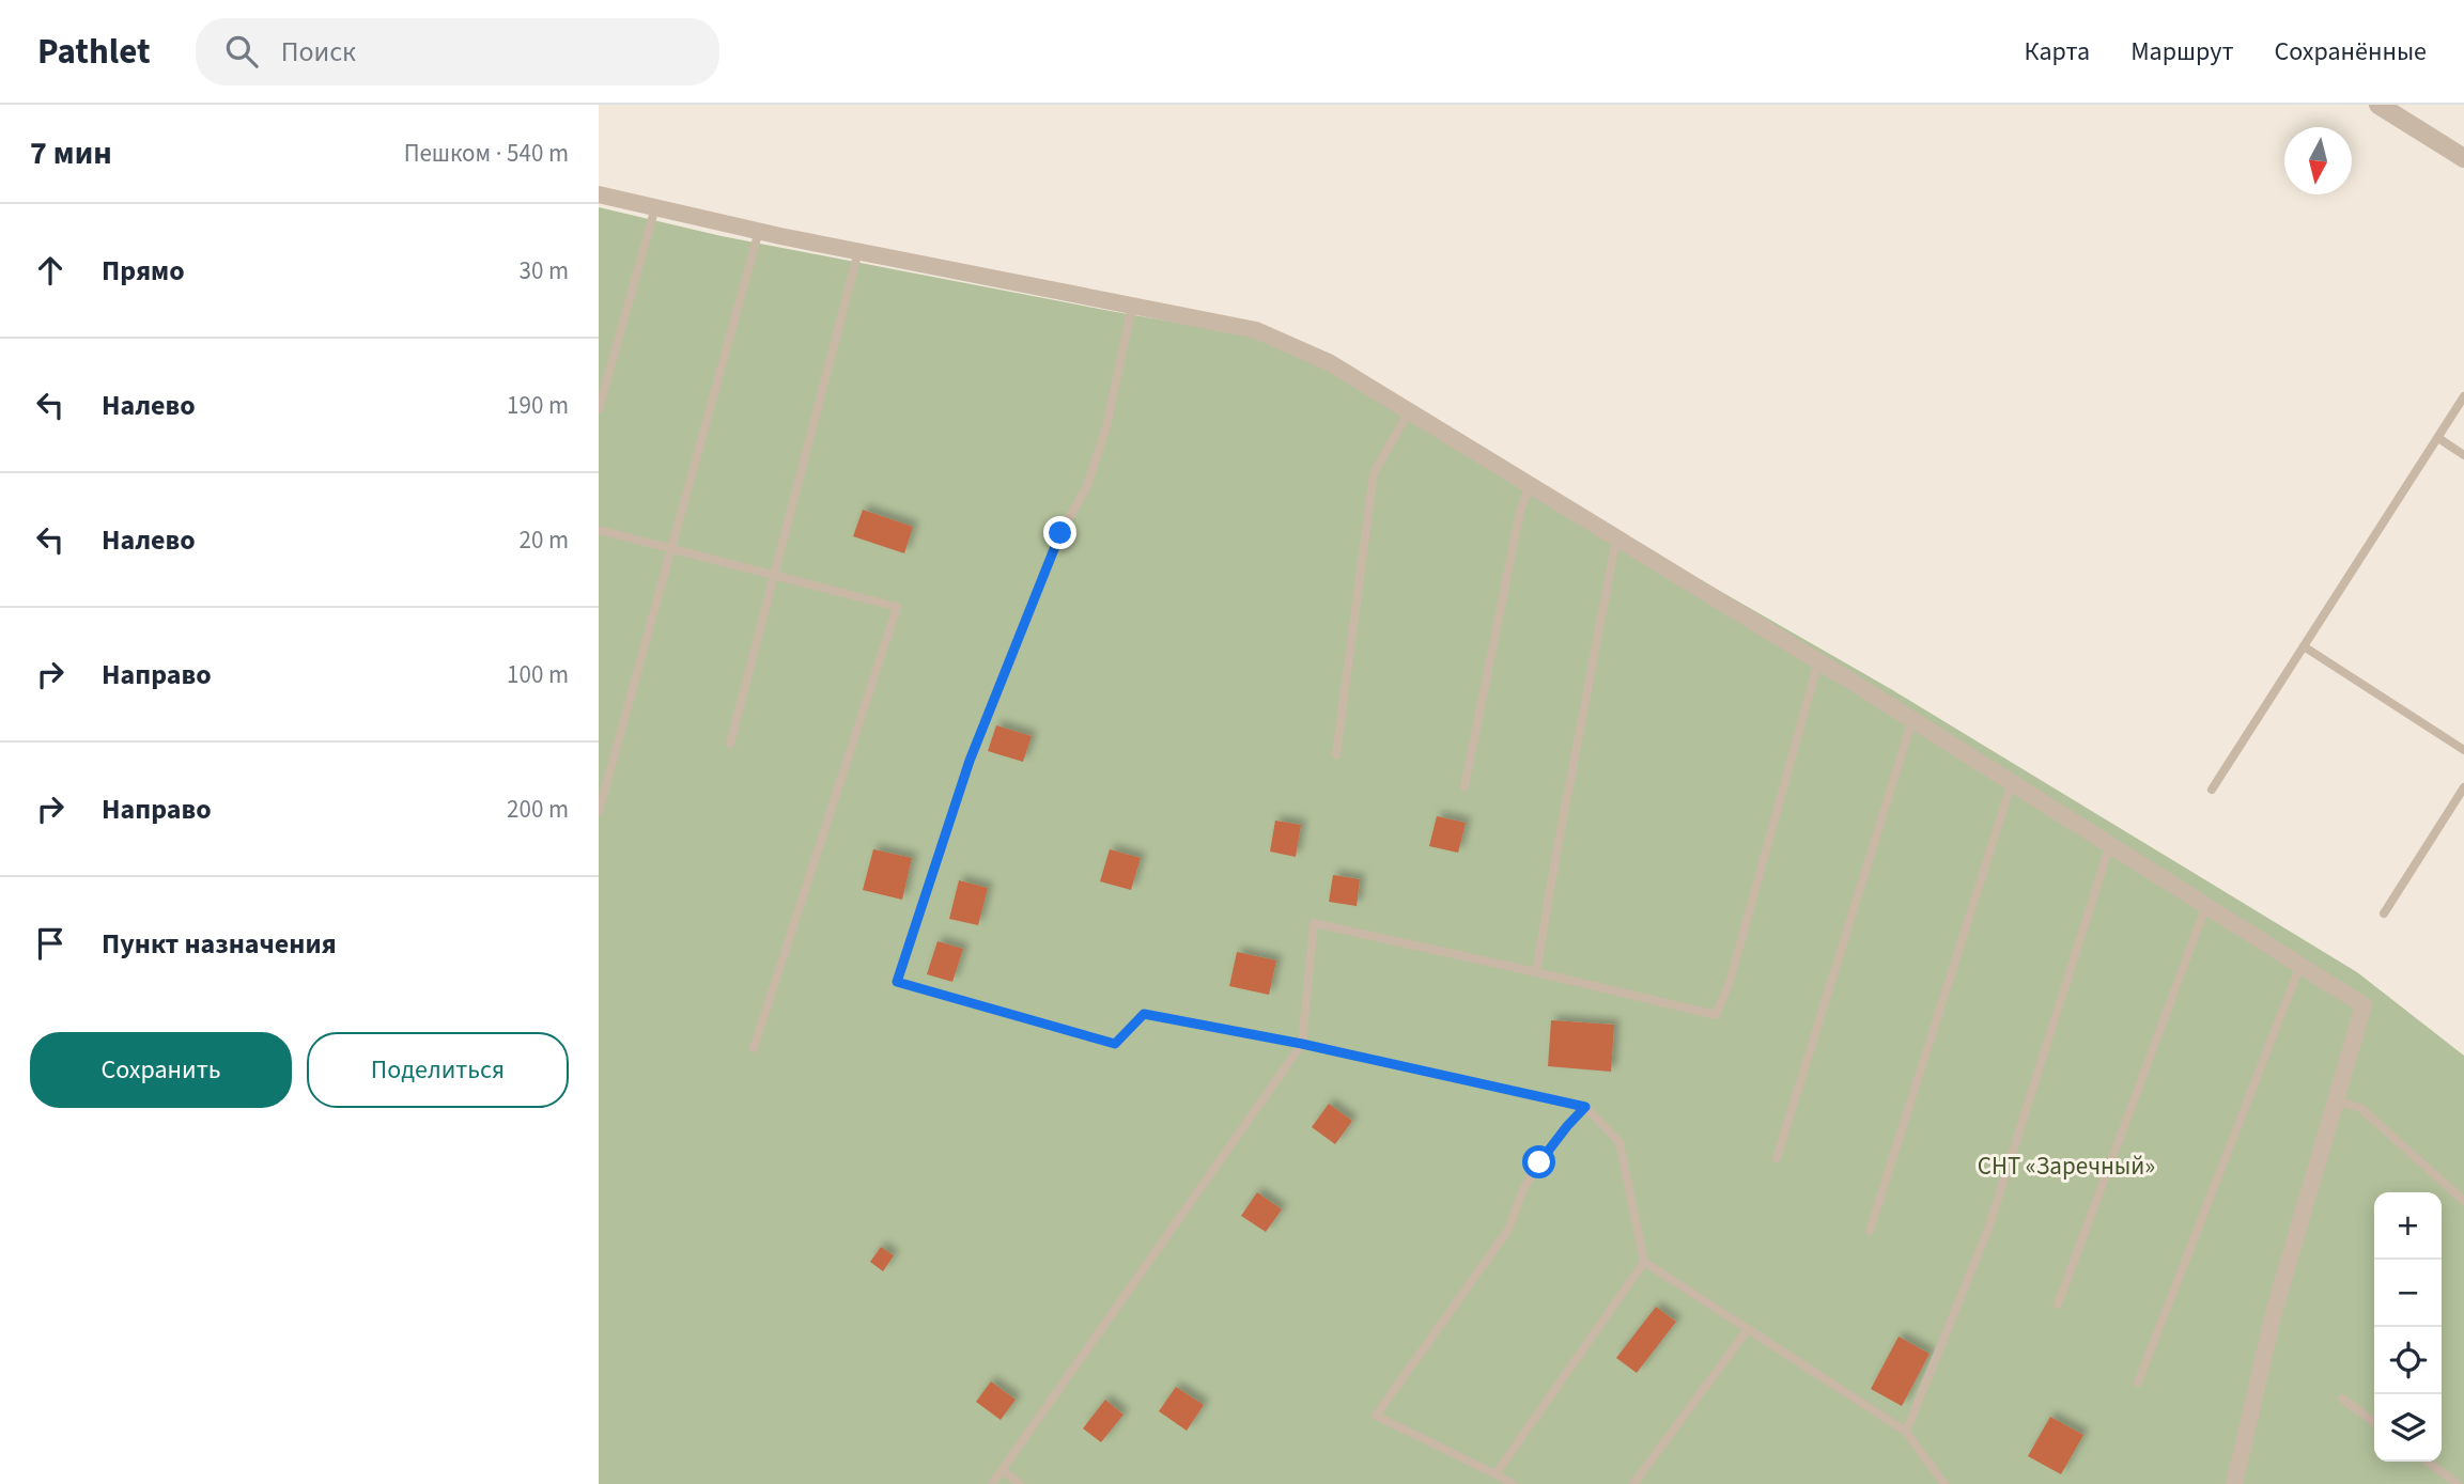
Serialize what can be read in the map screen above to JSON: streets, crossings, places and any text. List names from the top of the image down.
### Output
{
  "parks": ["СНТ «Заречный»"],
  "north": "bottom",
  "page": {
    "header": "Pathlet",
    "search": "Поиск",
    "nav": ["Карта", "Маршрут", "Сохранённые"],
    "heading": ["7 мин", "Пешком · 540 m"],
    "list": [
      ["Прямо", "30 m"],
      ["Налево", "190 m"],
      ["Налево", "20 m"],
      ["Направо", "100 m"],
      ["Направо", "200 m"],
      "Пункт назначения"
    ],
    "buttons": ["Сохранить", "Поделиться"],
    "map_buttons": ["+", "−"]
  }
}
